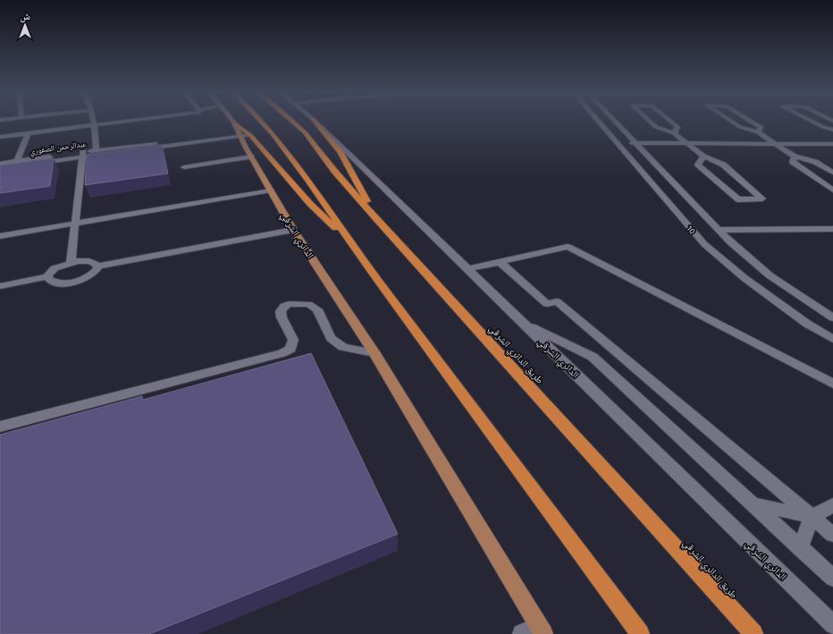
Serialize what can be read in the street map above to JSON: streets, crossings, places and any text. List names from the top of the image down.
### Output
{
  "streets": {
    "highway": ["طريق الدائري الشرقي"],
    "main road": ["الدائري الشرقي"],
    "street": ["عبدالرحمن الصفوري", "10"]
  },
  "crossings": [
    ["عبدالرحمن الصفوري", "الدائري الشرقي"]
  ],
  "north": "top"
}
